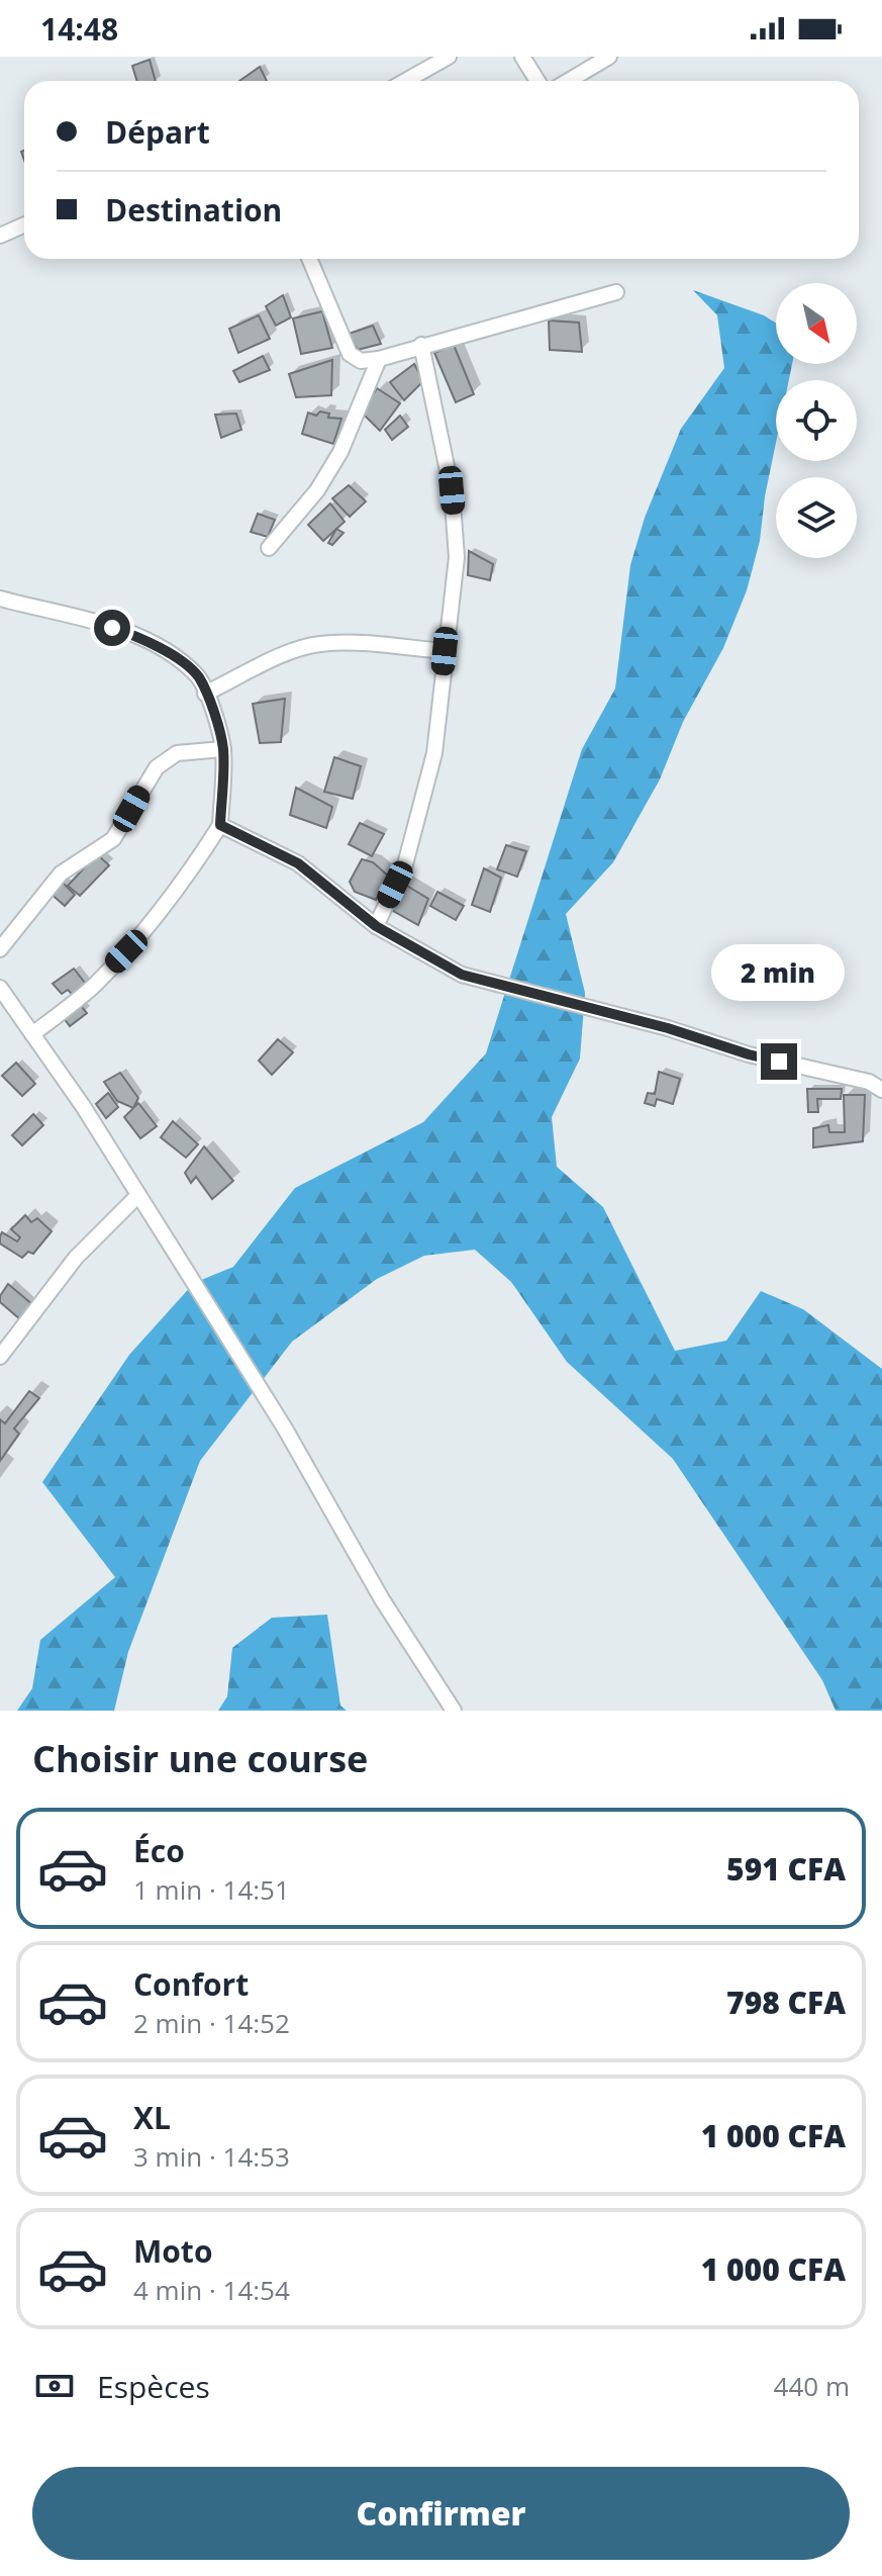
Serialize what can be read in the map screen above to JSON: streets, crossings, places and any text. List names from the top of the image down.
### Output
{
  "north": "bottom right",
  "page": {
    "status": "14:48",
    "banner": ["Départ", "Destination"],
    "bubble": "2 min",
    "heading": "Choisir une course",
    "list": [
      {
        "name": "Éco",
        "note": "1 min · 14:51",
        "value": "591 CFA"
      },
      {
        "name": "Confort",
        "note": "2 min · 14:52",
        "value": "798 CFA"
      },
      {
        "name": "XL",
        "note": "3 min · 14:53",
        "value": "1 000 CFA"
      },
      {
        "name": "Moto",
        "note": "4 min · 14:54",
        "value": "1 000 CFA"
      }
    ],
    "pay": ["Espèces", "440 m"],
    "buttons": "Confirmer"
  }
}
